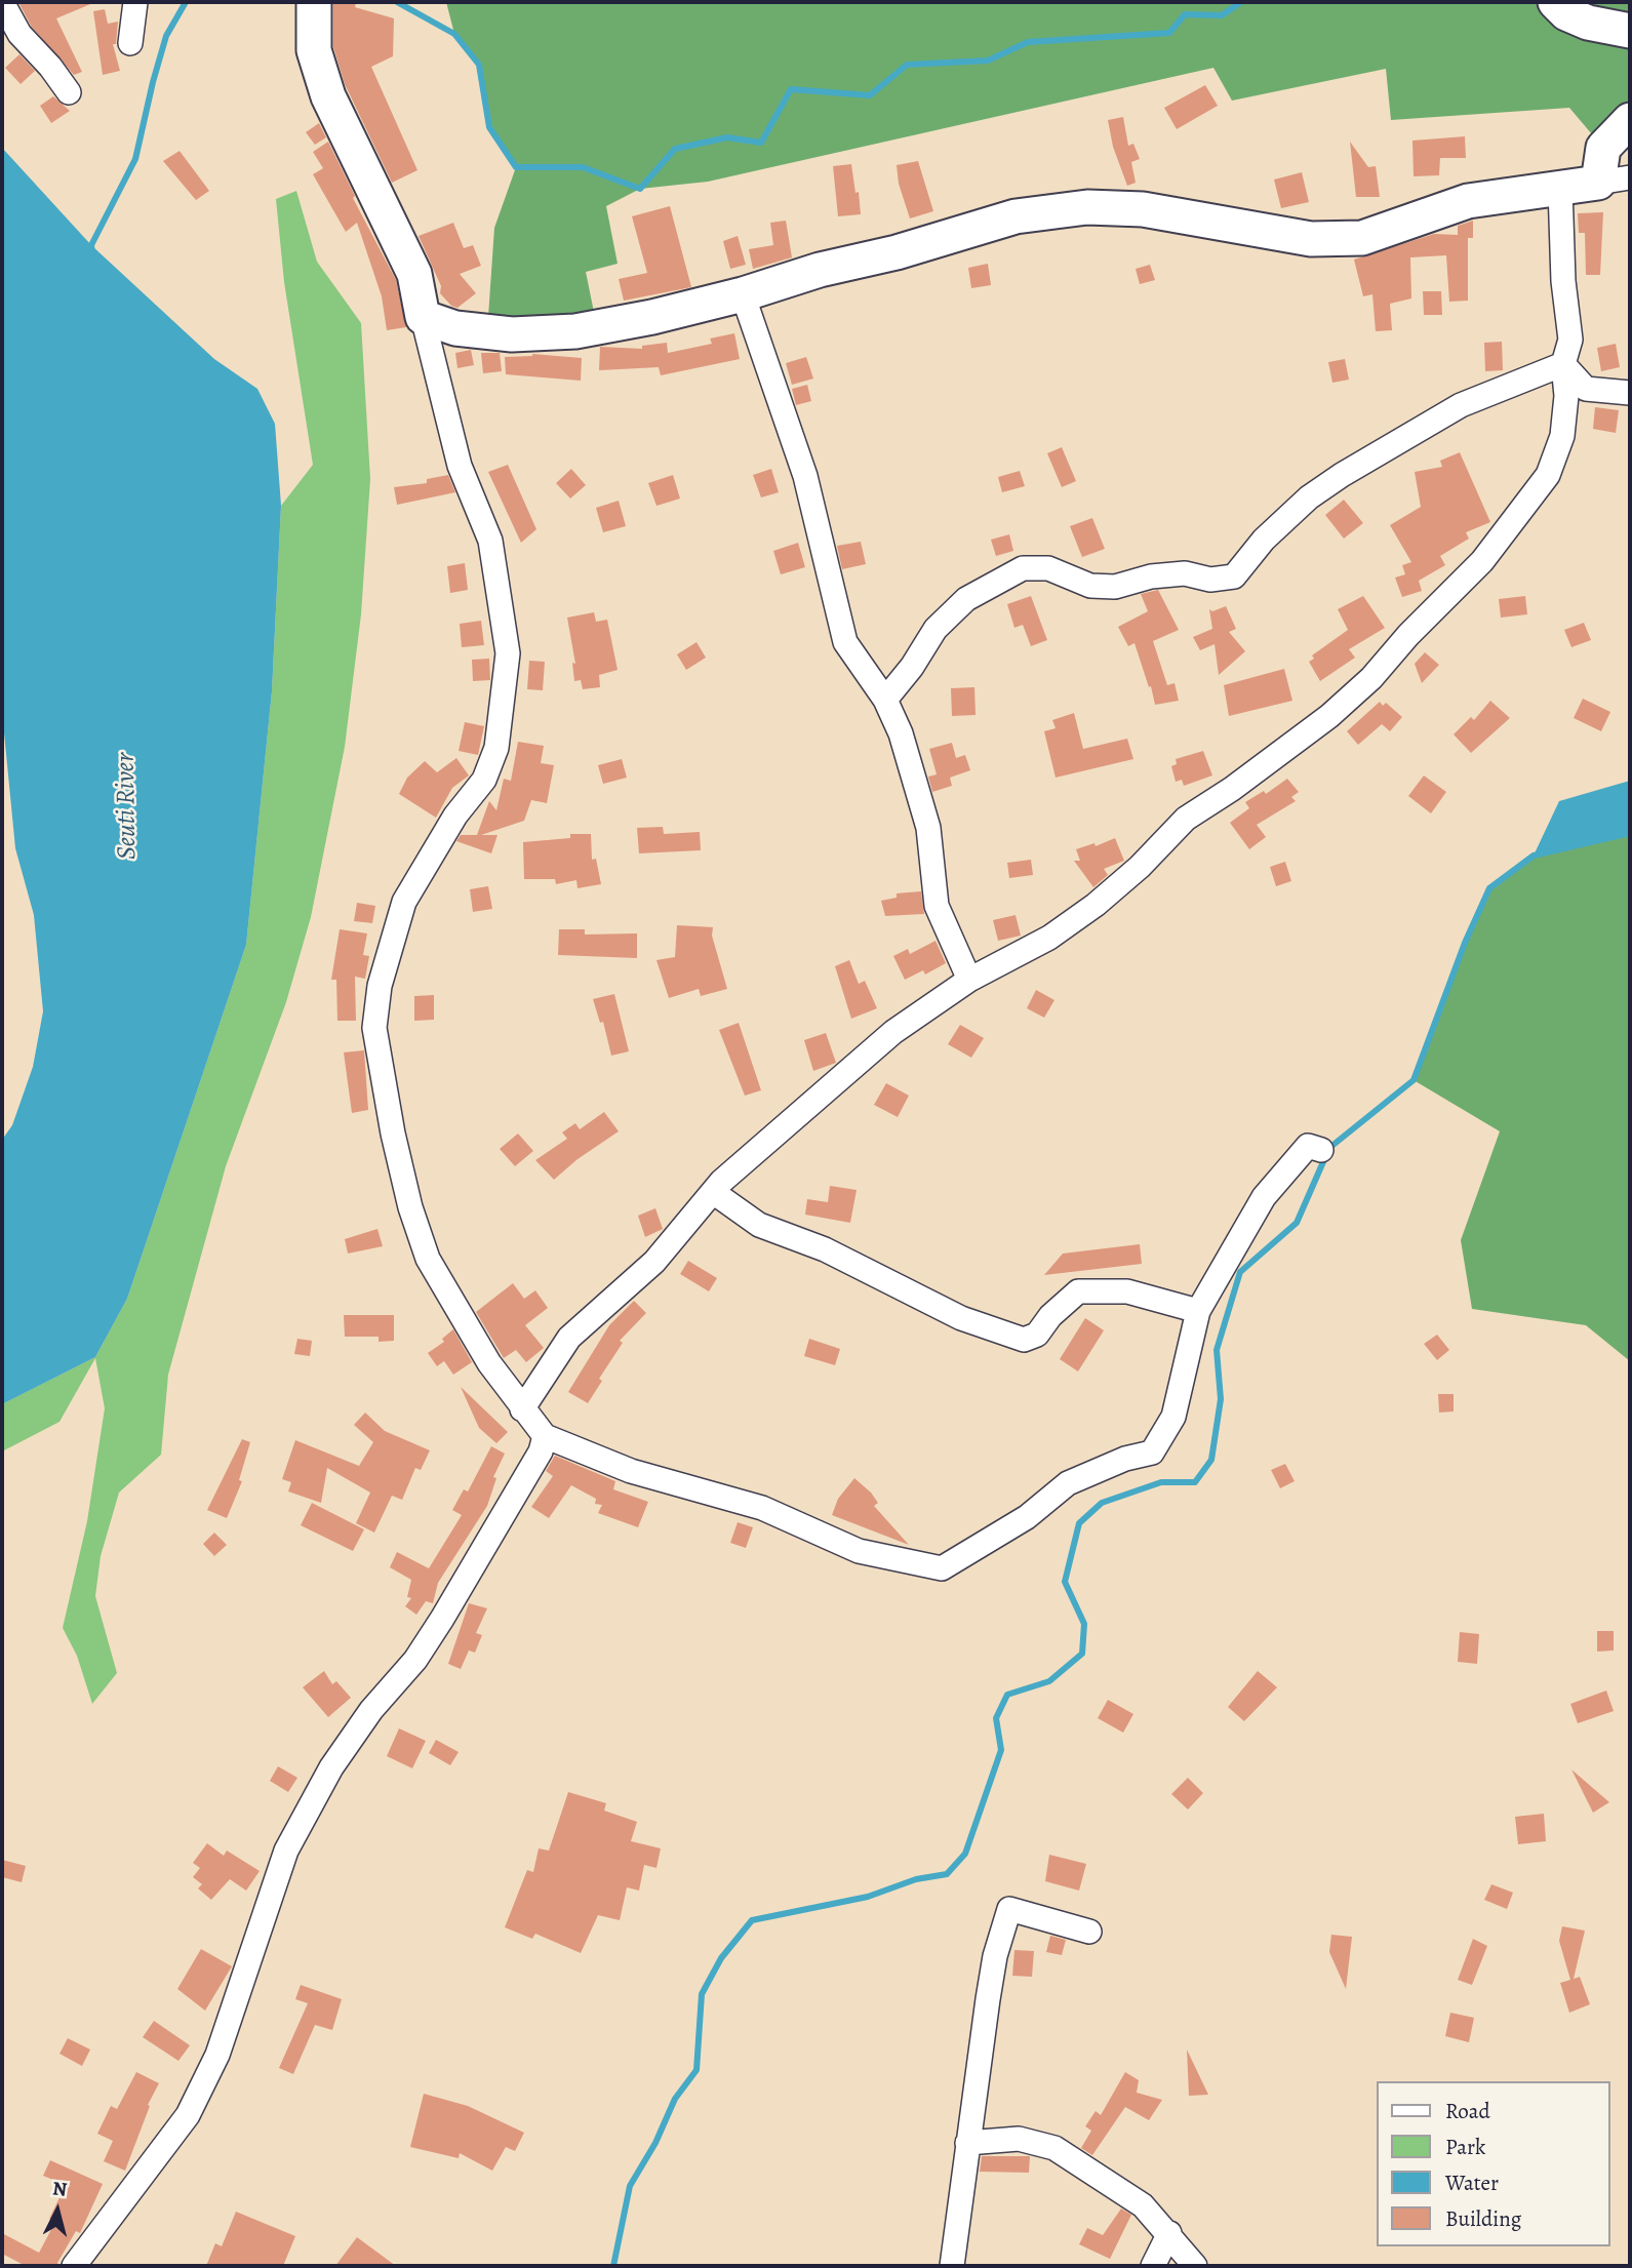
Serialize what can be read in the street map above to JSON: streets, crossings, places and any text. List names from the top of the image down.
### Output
{
  "water": ["Seuti River"],
  "legend": [
    "Road",
    "Park",
    "Water",
    "Building"
  ],
  "north": "top"
}
